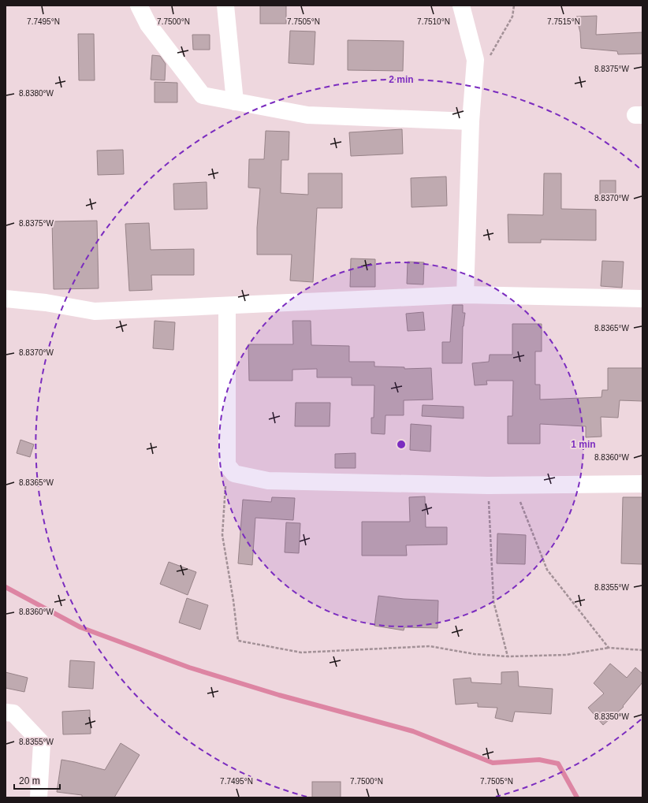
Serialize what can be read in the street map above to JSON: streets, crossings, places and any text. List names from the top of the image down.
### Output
{
  "scale_bar": "20 m",
  "coordinates": [
    "7.7495°N",
    "7.7500°N",
    "7.7505°N",
    "7.7510°N",
    "7.7515°N",
    "8.8375°W",
    "8.8380°W",
    "8.8370°W",
    "8.8365°W",
    "8.8360°W",
    "8.8355°W",
    "8.8350°W"
  ],
  "rings": ["2 min", "1 min"]
}
